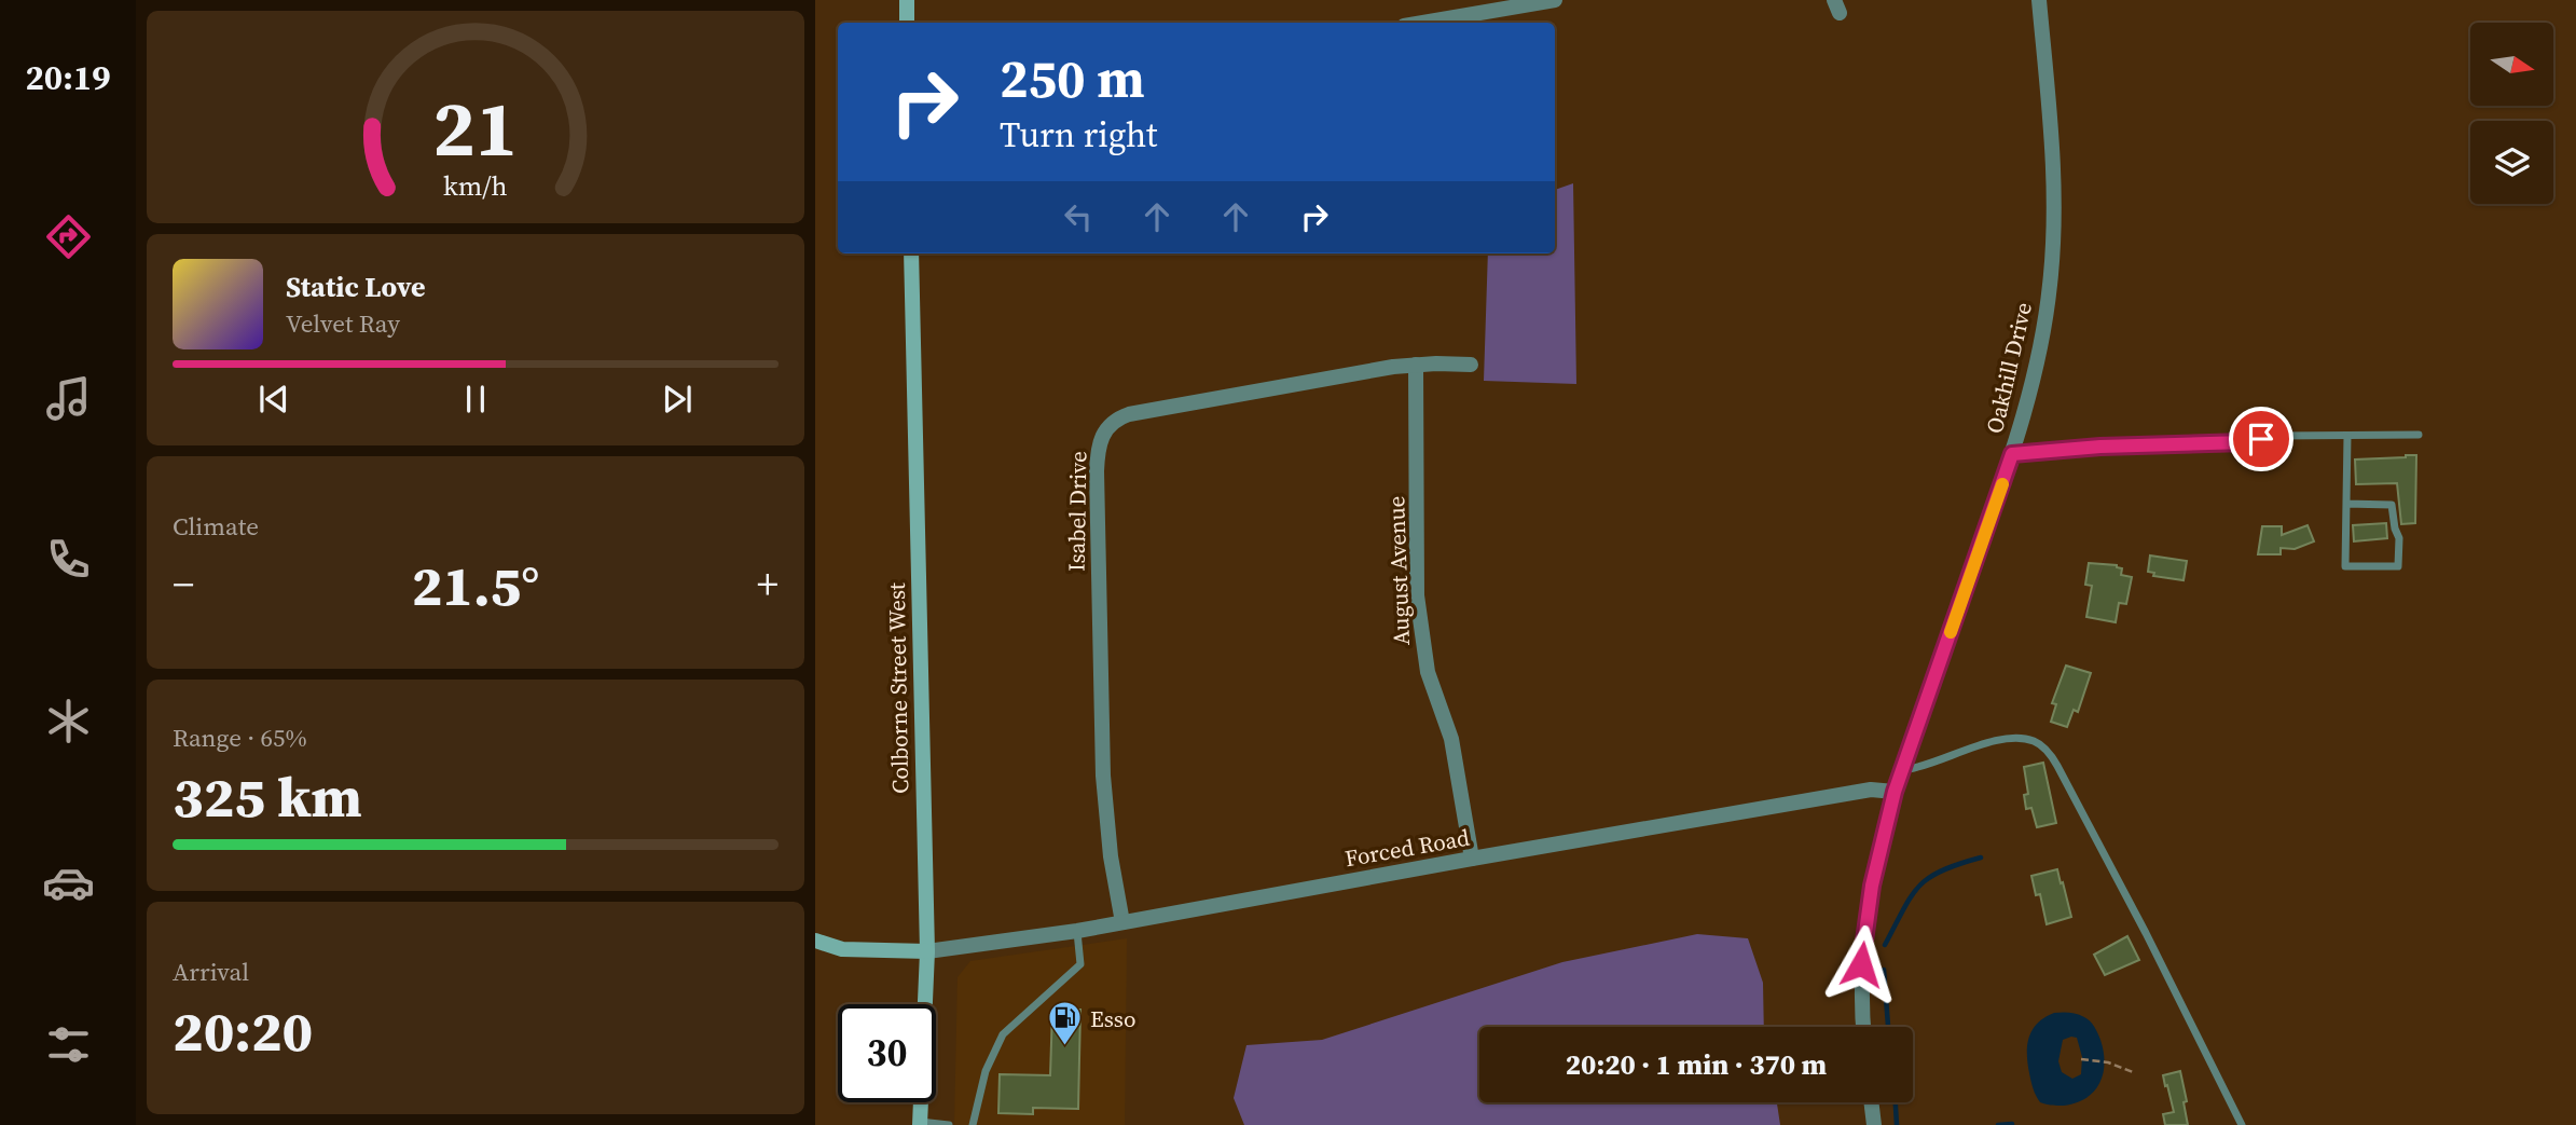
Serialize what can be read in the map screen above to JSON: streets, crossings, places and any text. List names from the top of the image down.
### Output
{
  "streets": {
    "main road": ["Colborne Street West"],
    "street": [
      "Oakhill Drive",
      "Isabel Drive",
      "August Avenue",
      "Forced Road"
    ]
  },
  "crossings": [
    ["Oakhill Drive", "Forced Road"],
    ["Isabel Drive", "August Avenue"],
    ["Isabel Drive", "Forced Road"],
    ["August Avenue", "Forced Road"],
    ["Colborne Street West", "Forced Road"]
  ],
  "places": {
    "fuel station": ["Esso"]
  },
  "north": "right",
  "page": {
    "tabs": "20:19",
    "turn": ["250 m", "Turn right"],
    "song": ["Static Love", "Velvet Ray"],
    "tile": [
      "Climate",
      ["Range · 65%", "325 km"],
      ["Arrival", "20:20"]
    ],
    "heat": ["−", "21.5°", "+"],
    "limit": "30",
    "trip": "20:20 · 1 min · 370 m",
    "gauge": ["21", "km/h"]
  }
}
